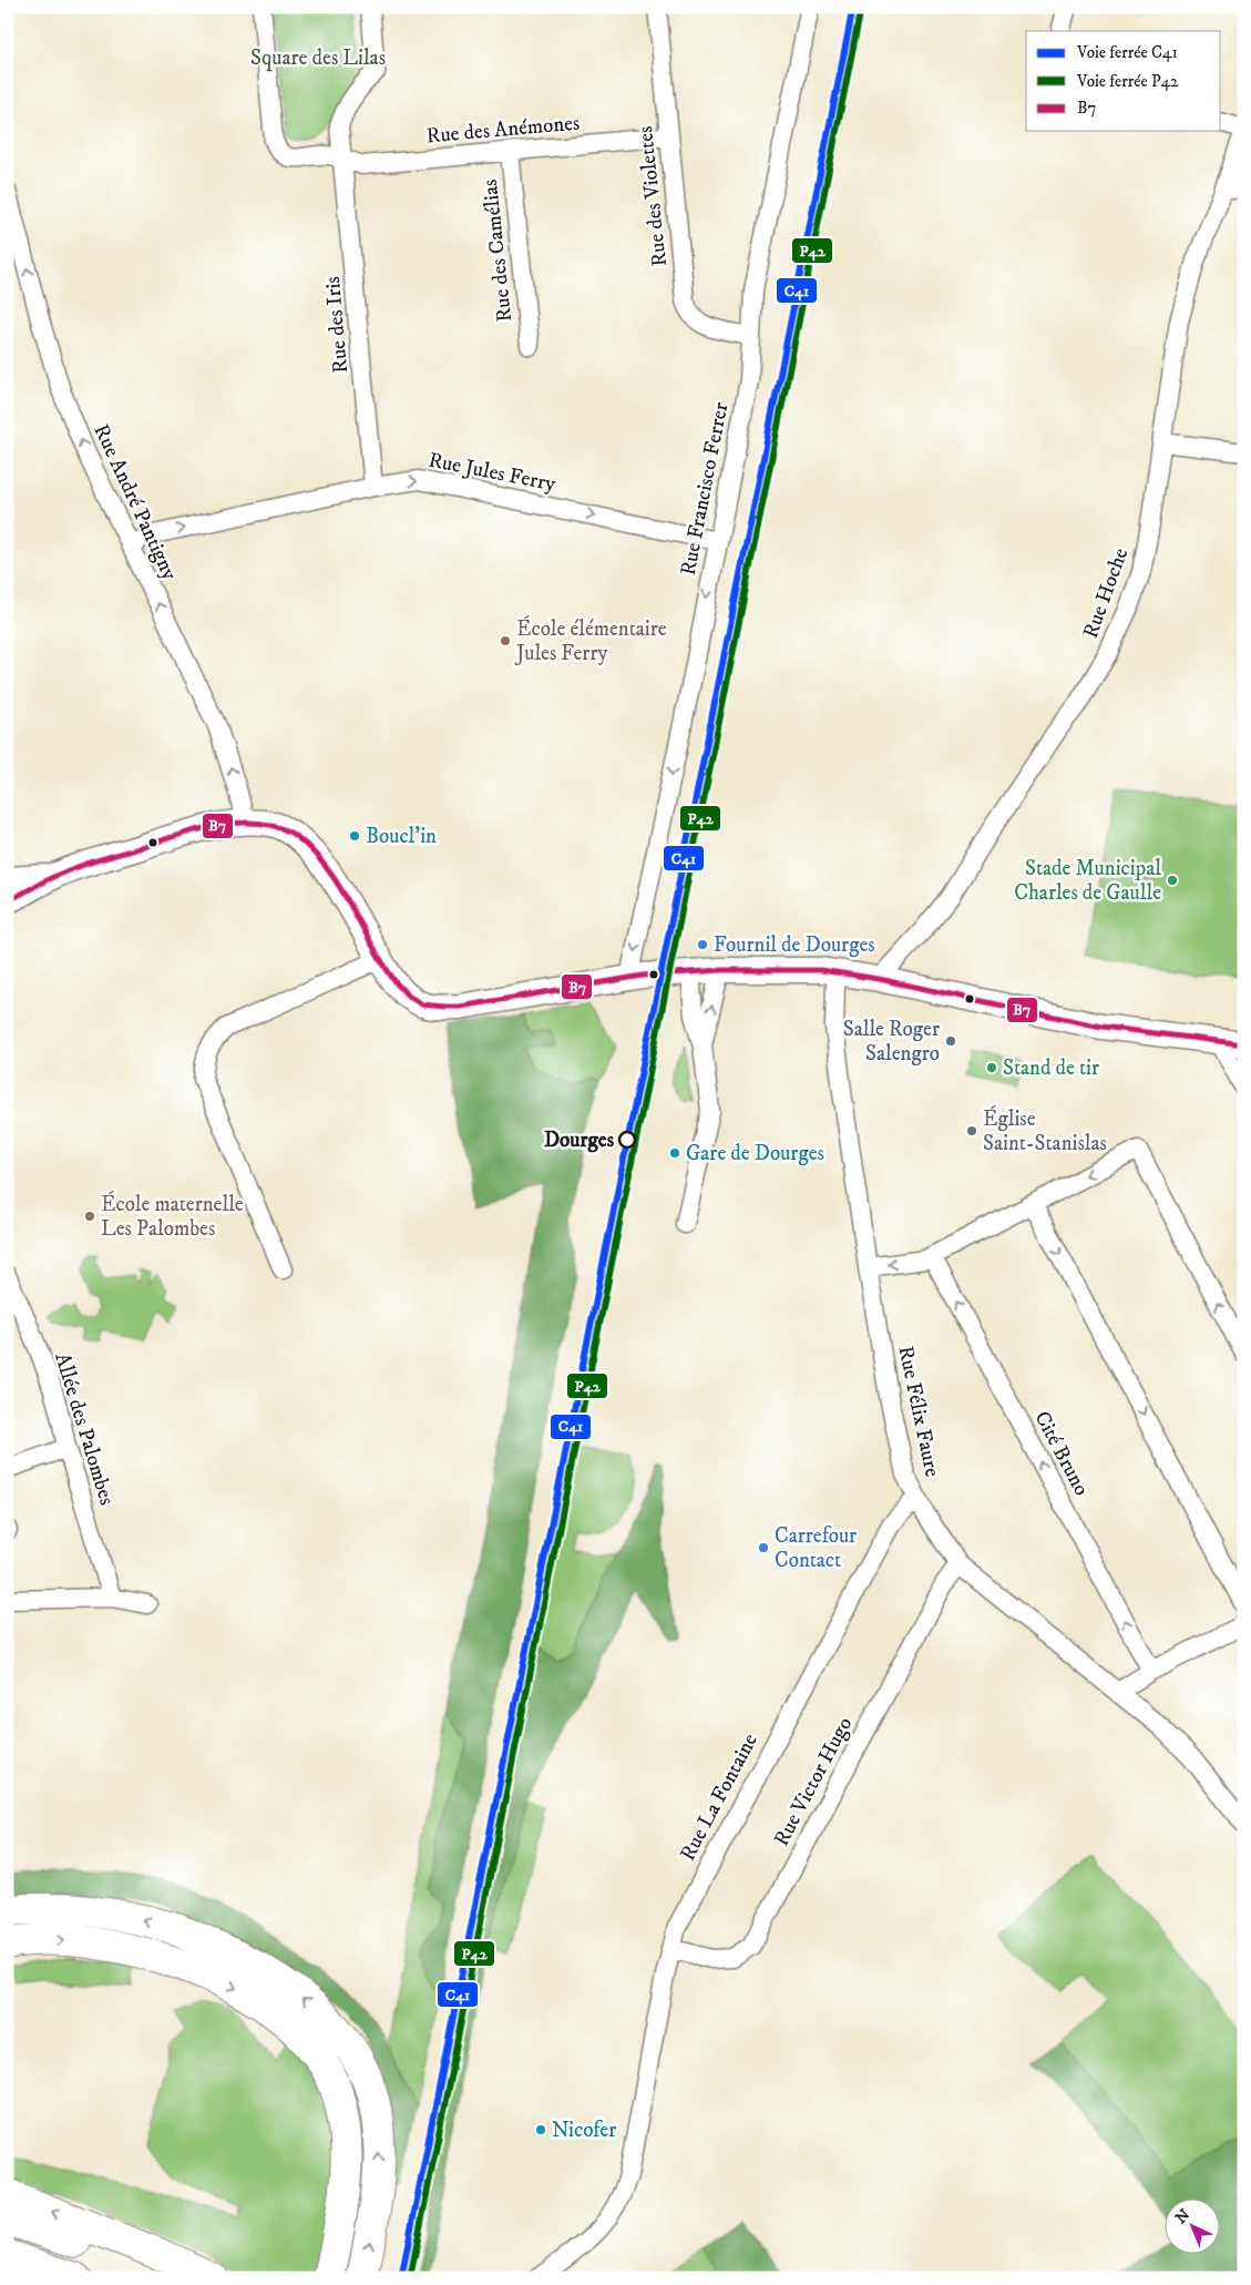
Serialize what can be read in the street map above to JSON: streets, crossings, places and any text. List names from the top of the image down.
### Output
{
  "streets": {
    "street": [
      "Rue des Anémones",
      "Rue des Violettes",
      "Rue des Camélias",
      "Rue des Iris",
      "Rue Jules Ferry",
      "Rue Francisco Ferrer",
      "Rue André Pantigny",
      "Rue Hoche",
      "Rue Félix Faure",
      "Allée des Palombes",
      "Cité Bruno",
      "Rue Victor Hugo",
      "Rue La Fontaine"
    ]
  },
  "crossings": [
    ["Rue des Anémones", "Rue des Violettes"],
    ["Rue des Anémones", "Rue des Camélias"],
    ["Rue des Anémones", "Rue des Iris"],
    ["Rue des Violettes", "Rue Francisco Ferrer"],
    ["Rue des Iris", "Rue Jules Ferry"],
    ["Rue Jules Ferry", "Rue Francisco Ferrer"],
    ["Rue Jules Ferry", "Rue André Pantigny"],
    ["Rue Félix Faure", "Rue Victor Hugo"],
    ["Rue Félix Faure", "Rue La Fontaine"],
    ["Rue Victor Hugo", "Rue La Fontaine"]
  ],
  "one_way": ["Rue Jules Ferry", "Rue Francisco Ferrer", "Rue André Pantigny"],
  "parks": ["Square des Lilas"],
  "places": [
    "École élémentaire Jules Ferry",
    "Boucl'in",
    "Stade Municipal Charles de Gaulle",
    "Fournil de Dourges",
    "Salle Roger Salengro",
    "Stand de tir",
    "Église Saint-Stanislas",
    "Dourges",
    "Gare de Dourges",
    "École maternelle Les Palombes",
    "Carrefour Contact",
    "Nicofer"
  ],
  "lines": ["rail line C41", "rail line P42", "transit line B7"],
  "legend": ["Voie ferrée C41", "Voie ferrée P42", "B7"],
  "north": "top left"
}
